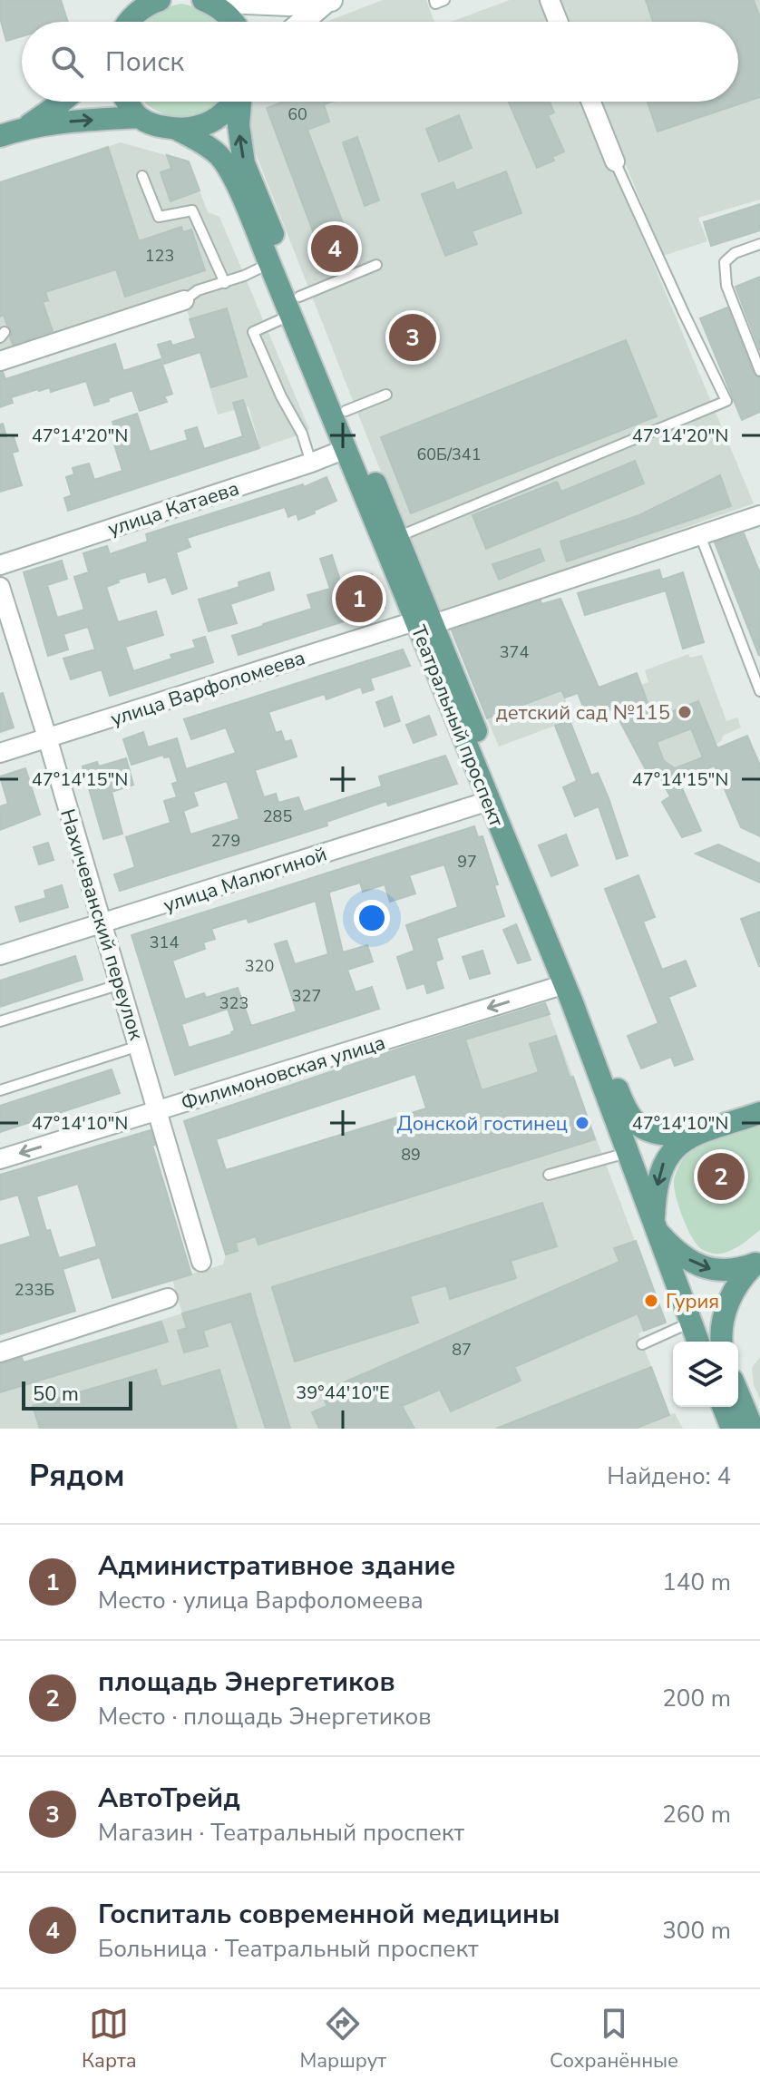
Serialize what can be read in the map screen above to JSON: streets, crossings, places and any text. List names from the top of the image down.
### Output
{
  "streets": {
    "main road": ["Театральный проспект"],
    "street": [
      "улица Катаева",
      "улица Варфоломеева",
      "улица Малюгиной",
      "Нахичеванский переулок",
      "Филимоновская улица"
    ]
  },
  "crossings": [
    ["улица Катаева", "Театральный проспект"],
    ["улица Варфоломеева", "Театральный проспект"],
    ["улица Варфоломеева", "Нахичеванский переулок"],
    ["Театральный проспект", "улица Малюгиной"],
    ["Театральный проспект", "Филимоновская улица"],
    ["улица Малюгиной", "Нахичеванский переулок"],
    ["Нахичеванский переулок", "Филимоновская улица"]
  ],
  "one_way": ["Филимоновская улица"],
  "places": ["детский сад №115", "Донской гостинец", "Гурия"],
  "house_numbers": [
    "60",
    "123",
    "60Б/341",
    "374",
    "285",
    "279",
    "97",
    "314",
    "320",
    "327",
    "323",
    "89",
    "233Б",
    "87"
  ],
  "scale_bar": "50 m",
  "page": {
    "search": "Поиск",
    "pins": [
      "4",
      "3",
      "1",
      "2"
    ],
    "scale": "50 m",
    "heading": ["Рядом", "Найдено: 4"],
    "list": [
      {
        "mark": "1",
        "name": "Административное здание",
        "note": "Место · улица Варфоломеева",
        "value": "140 m"
      },
      {
        "mark": "2",
        "name": "площадь Энергетиков",
        "note": "Место · площадь Энергетиков",
        "value": "200 m"
      },
      {
        "mark": "3",
        "name": "АвтоТрейд",
        "note": "Магазин · Театральный проспект",
        "value": "260 m"
      },
      {
        "mark": "4",
        "name": "Госпиталь современной медицины",
        "note": "Больница · Театральный проспект",
        "value": "300 m"
      }
    ],
    "nav": ["Карта", "Маршрут", "Сохранённые"]
  },
  "coordinates": [
    "47°14'20\"N",
    "47°14'15\"N",
    "47°14'10\"N",
    "39°44'10\"E"
  ]
}
